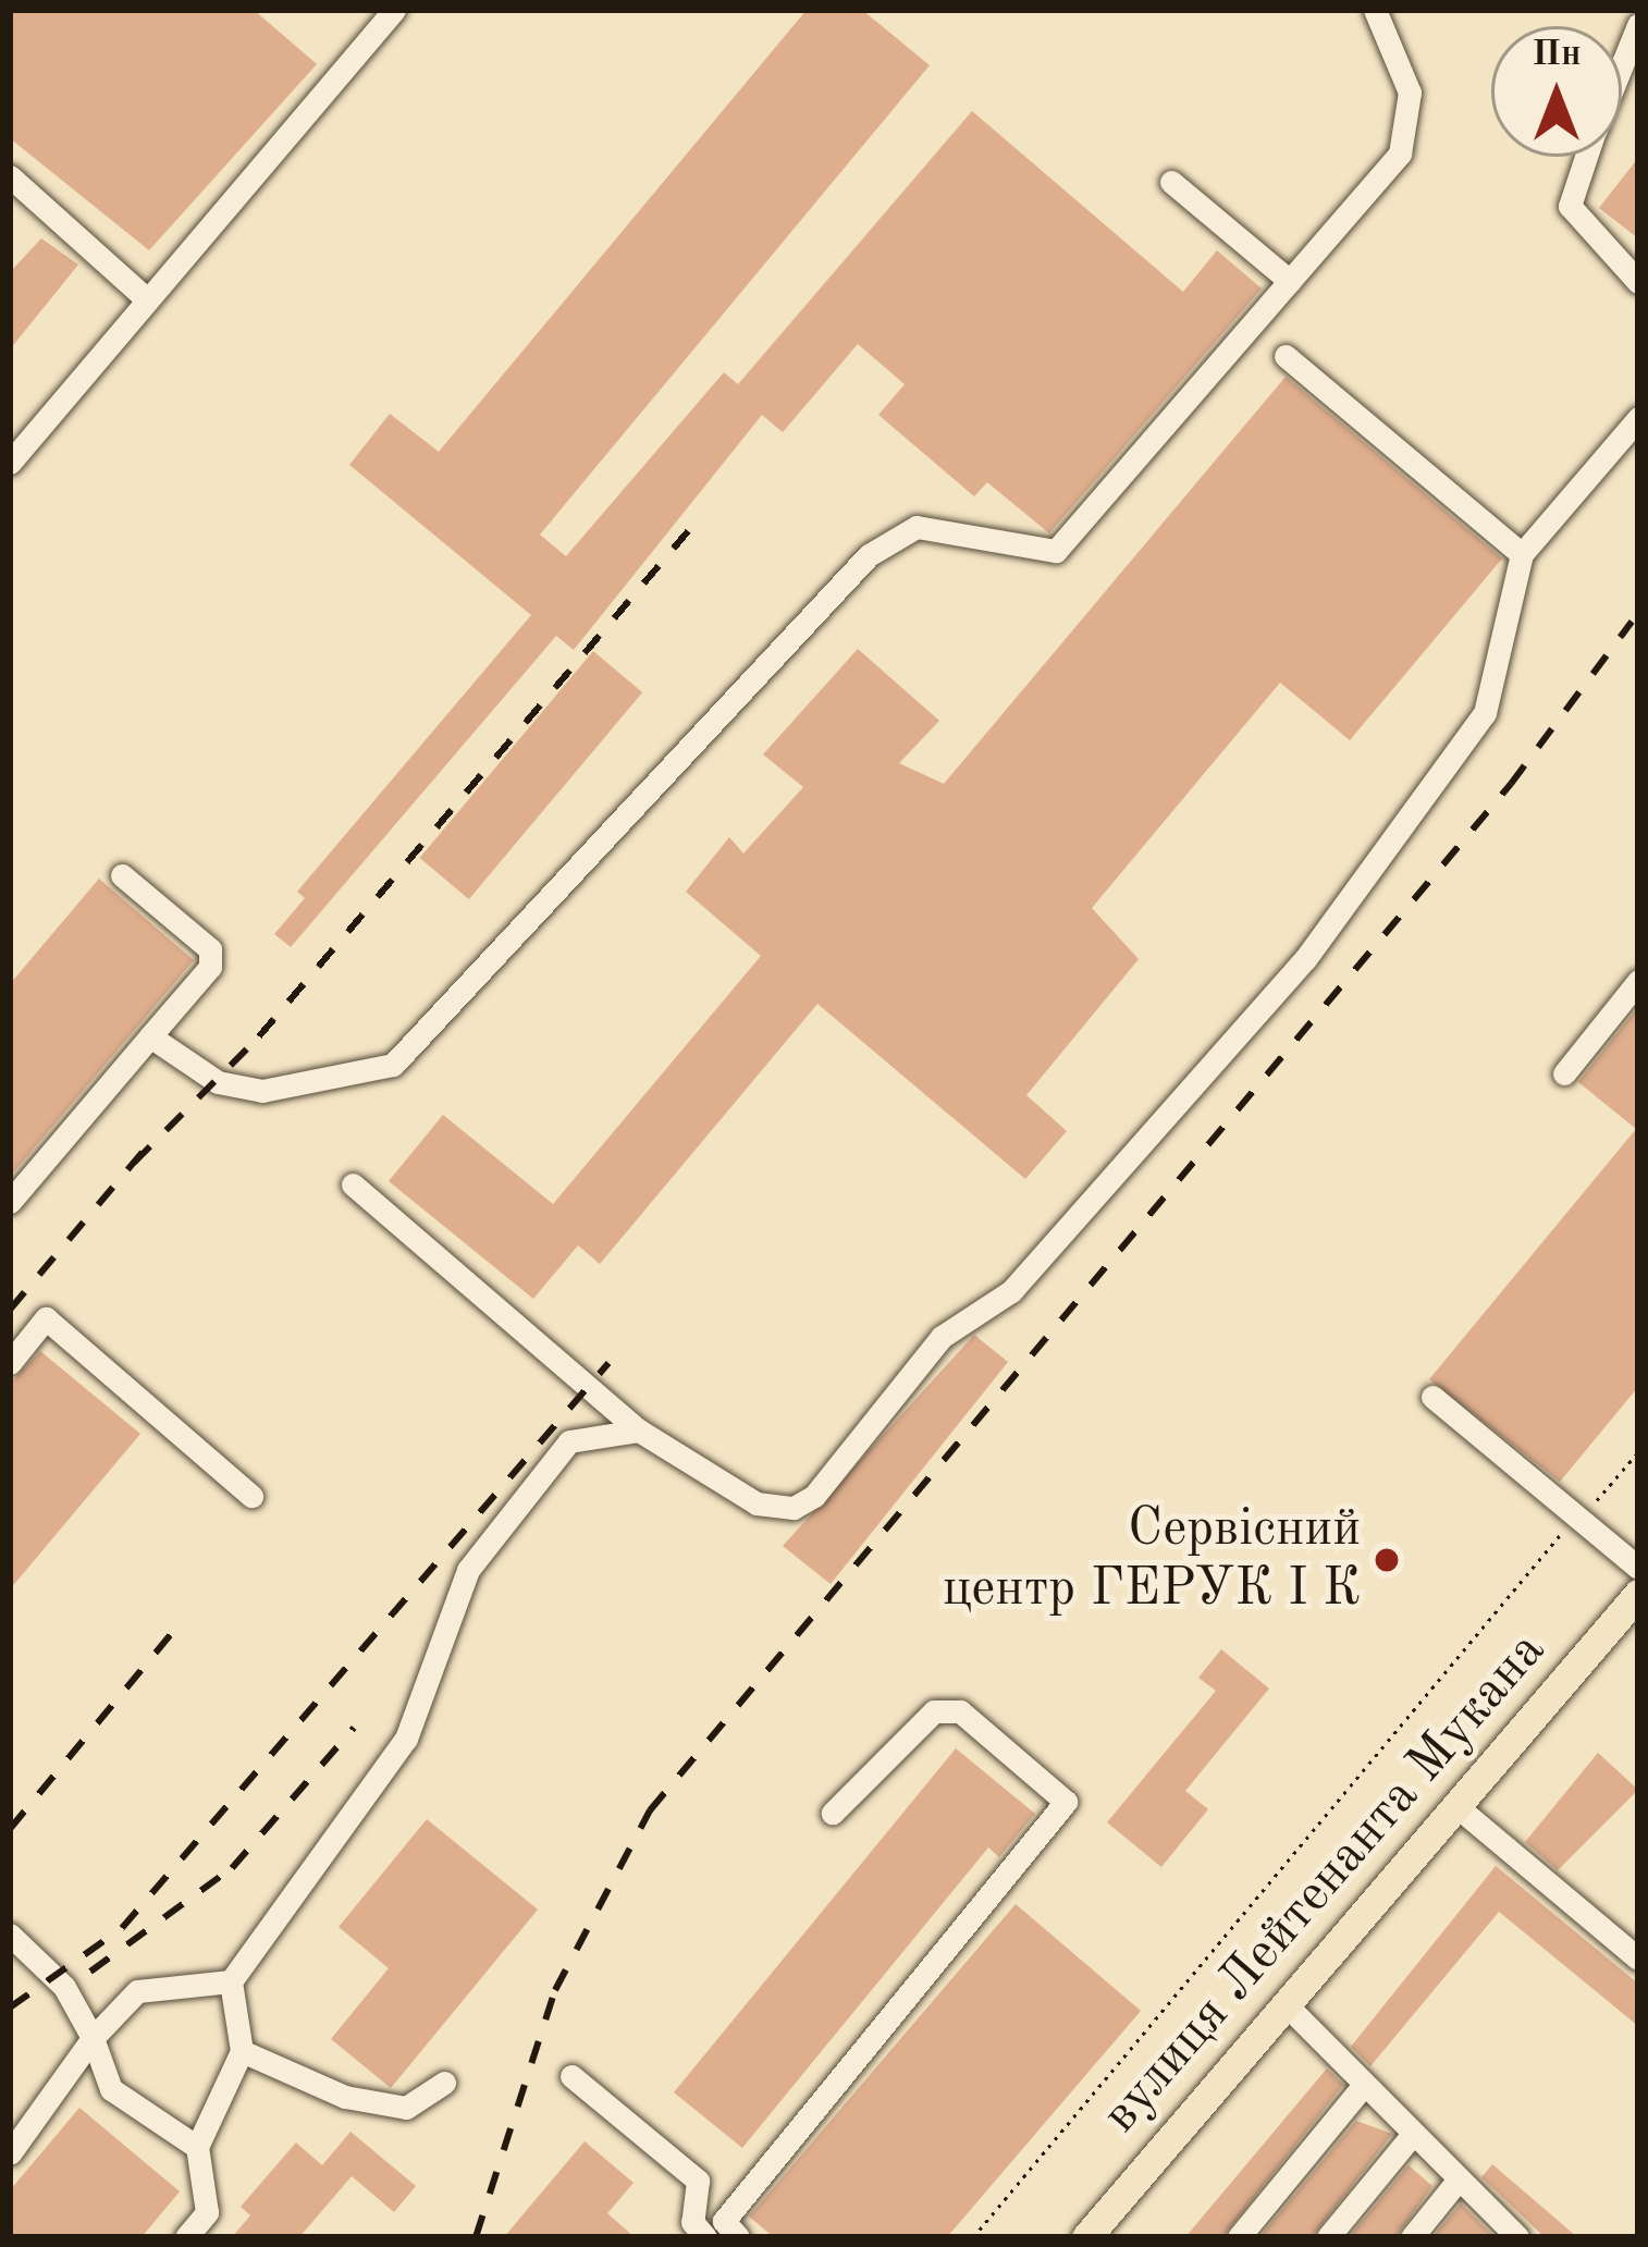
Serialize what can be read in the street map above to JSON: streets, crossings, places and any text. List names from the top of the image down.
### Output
{
  "streets": {
    "main road": ["вулиця Лейтенанта Мукана"]
  },
  "places": ["Сервісний центр ГЕРУК І К"],
  "north": "top"
}
